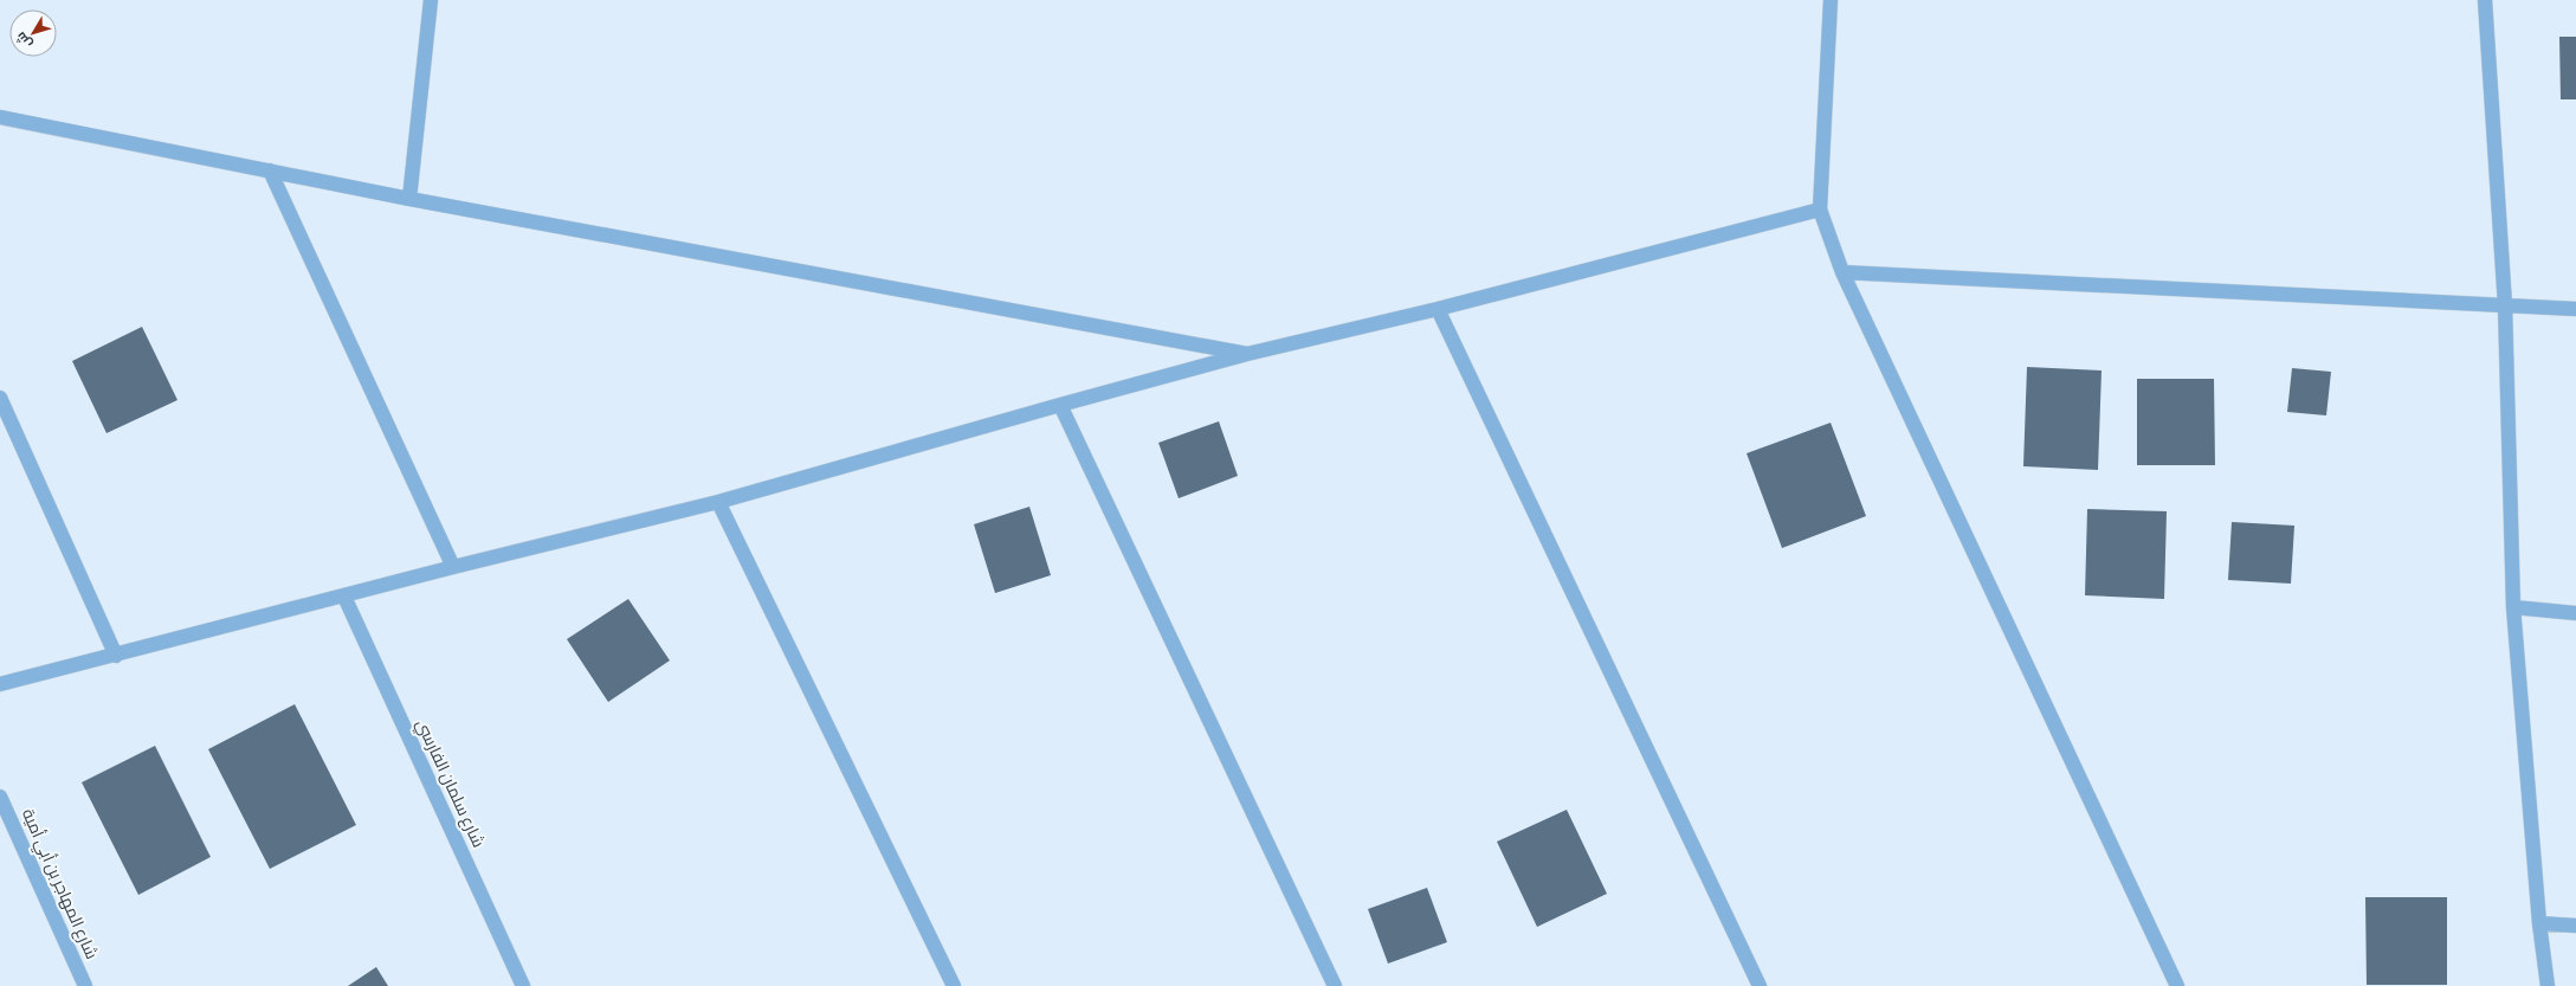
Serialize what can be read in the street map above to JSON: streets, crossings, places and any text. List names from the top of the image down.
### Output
{
  "streets": {
    "street": ["شارع سلمان الفارسي", "شارع المهاجر بن أبي أمية"]
  },
  "north": "bottom left"
}
